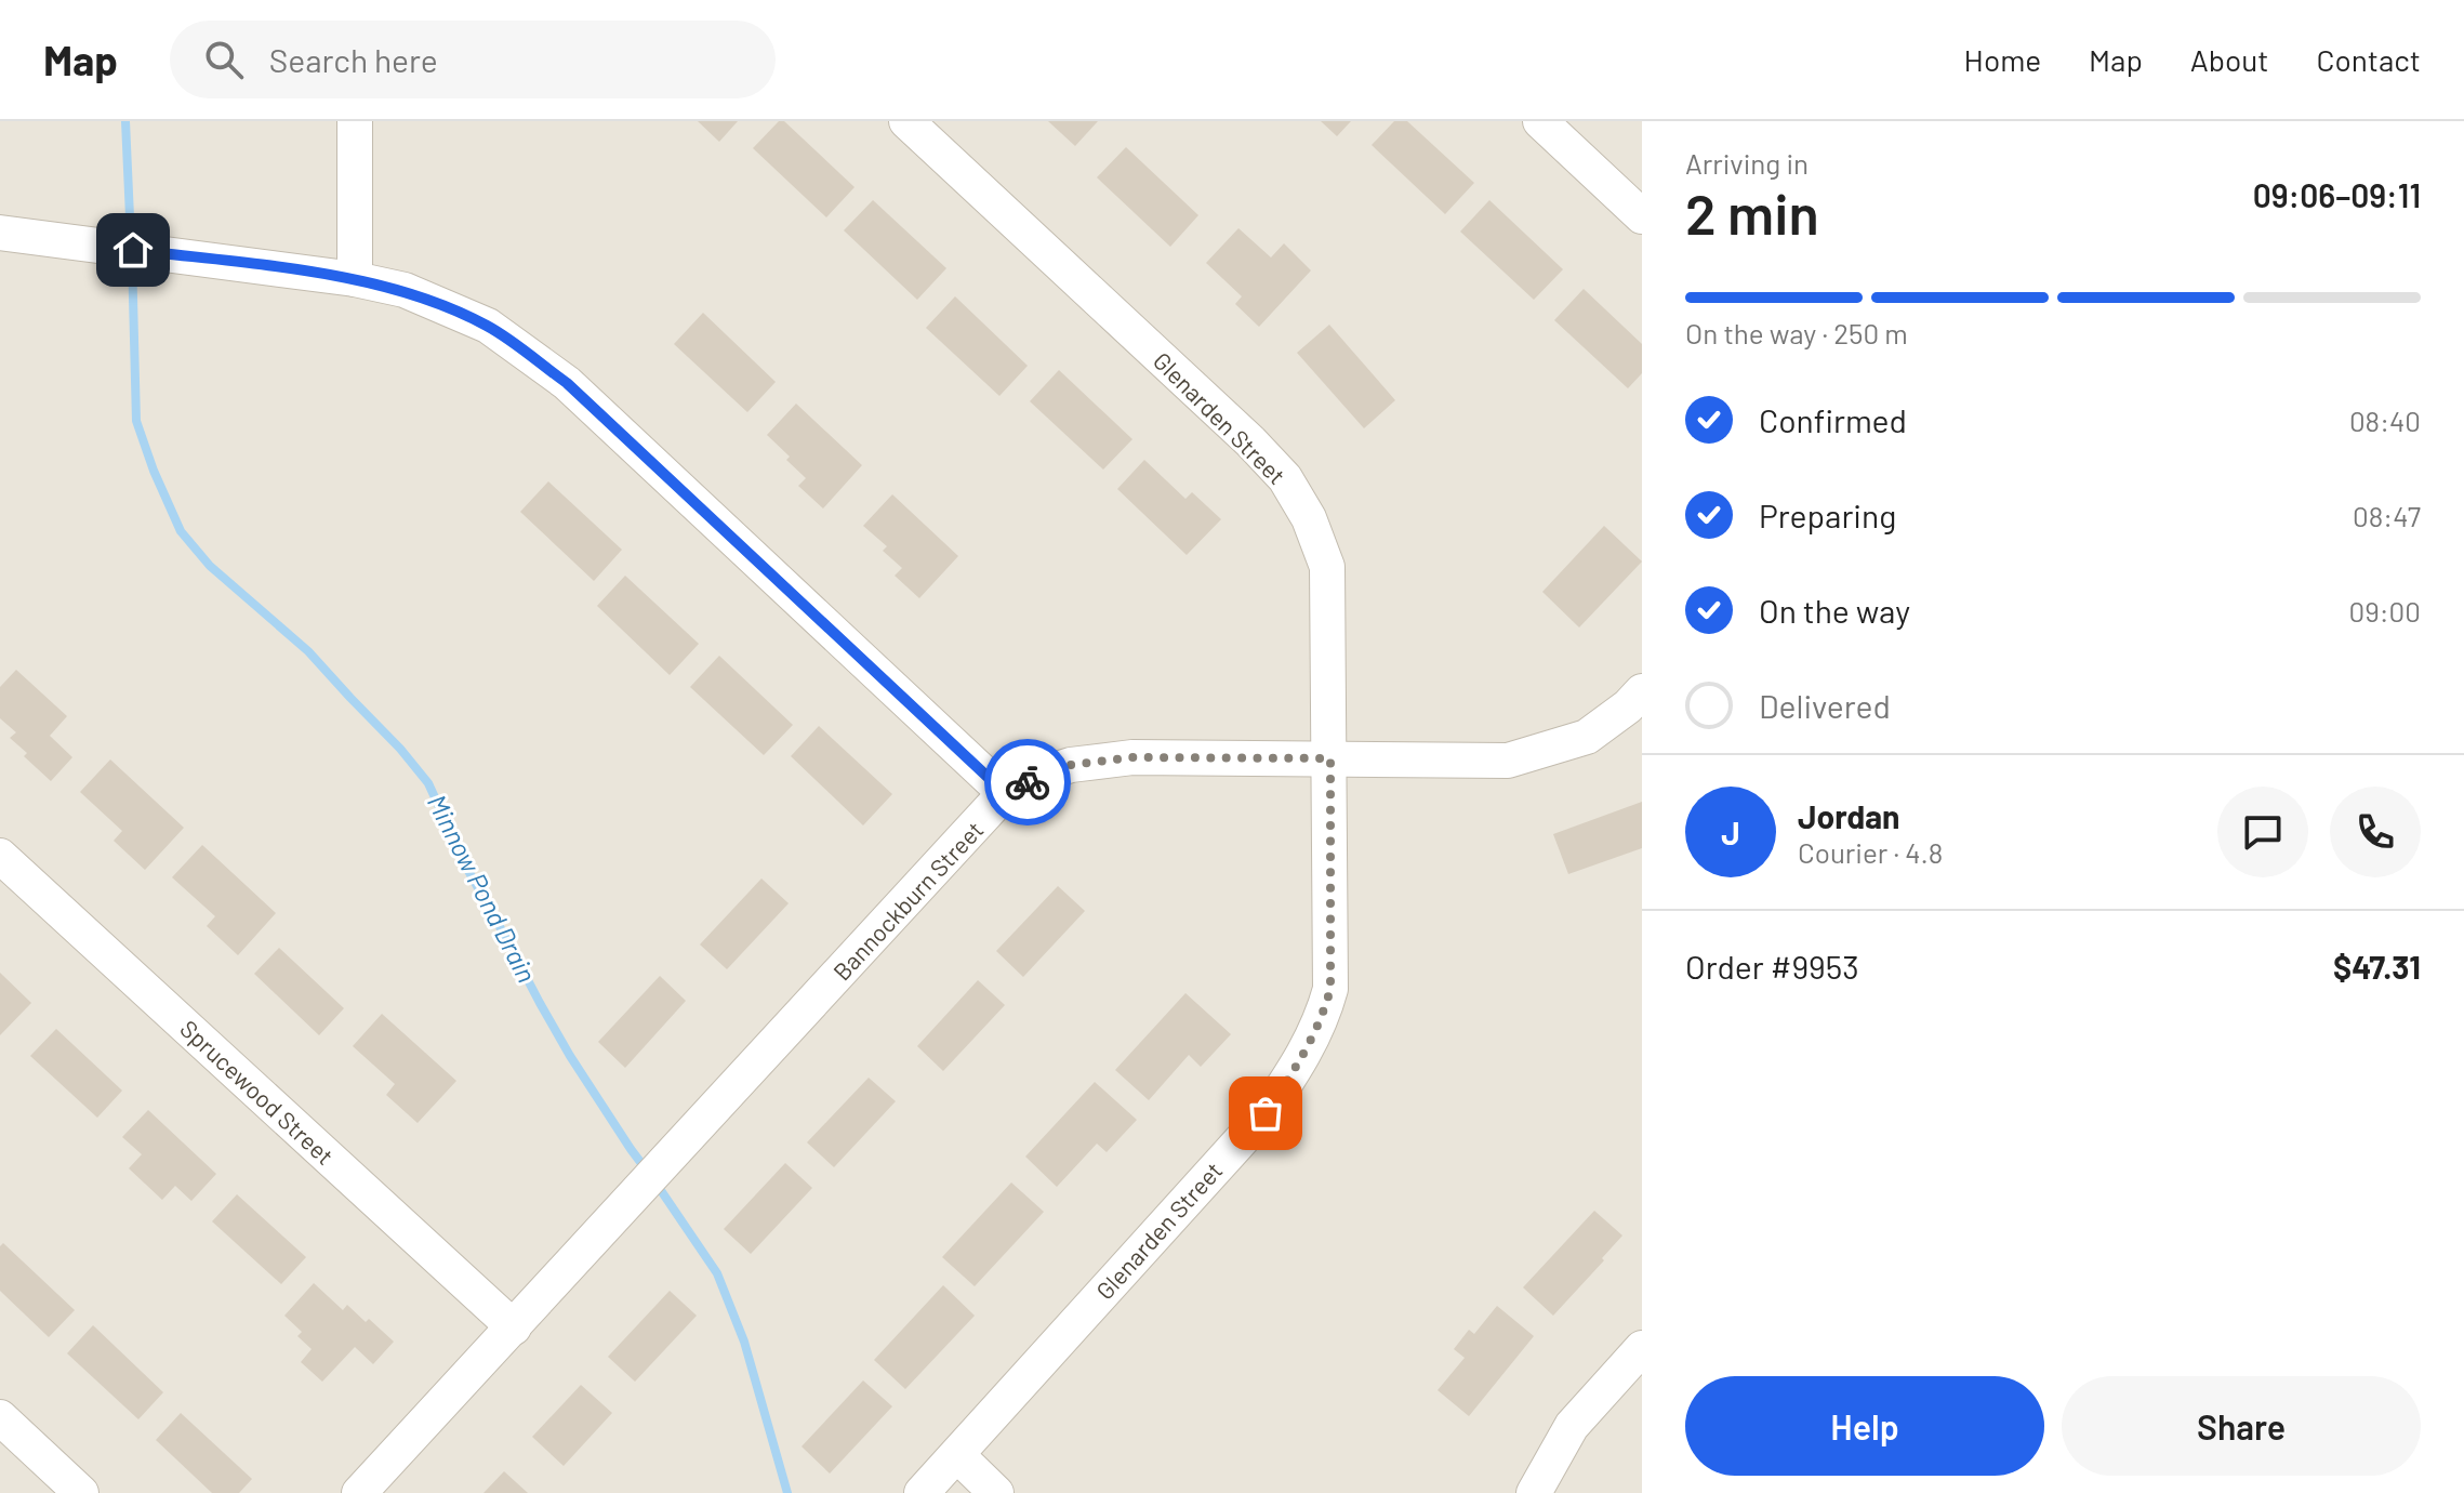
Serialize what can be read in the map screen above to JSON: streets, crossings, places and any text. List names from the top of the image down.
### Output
{
  "streets": {
    "street": ["Glenarden Street", "Bannockburn Street", "Sprucewood Street"]
  },
  "crossings": [
    ["Glenarden Street", "Bannockburn Street"],
    ["Bannockburn Street", "Sprucewood Street"]
  ],
  "water": ["Minnow Pond Drain"],
  "page": {
    "header": "Map",
    "search": "Search here",
    "nav": [
      "Home",
      "Map",
      "About",
      "Contact"
    ],
    "heading": ["2 min", "Arriving in", "09:06–09:11"],
    "panel": [
      "Jordan",
      "Courier · 4.8",
      "Order #9953",
      "$47.31"
    ],
    "bar": "On the way · 250 m",
    "list": [
      ["Confirmed", "08:40"],
      ["Preparing", "08:47"],
      ["On the way", "09:00"],
      "Delivered"
    ],
    "round": "J",
    "buttons": ["Help", "Share"]
  }
}
